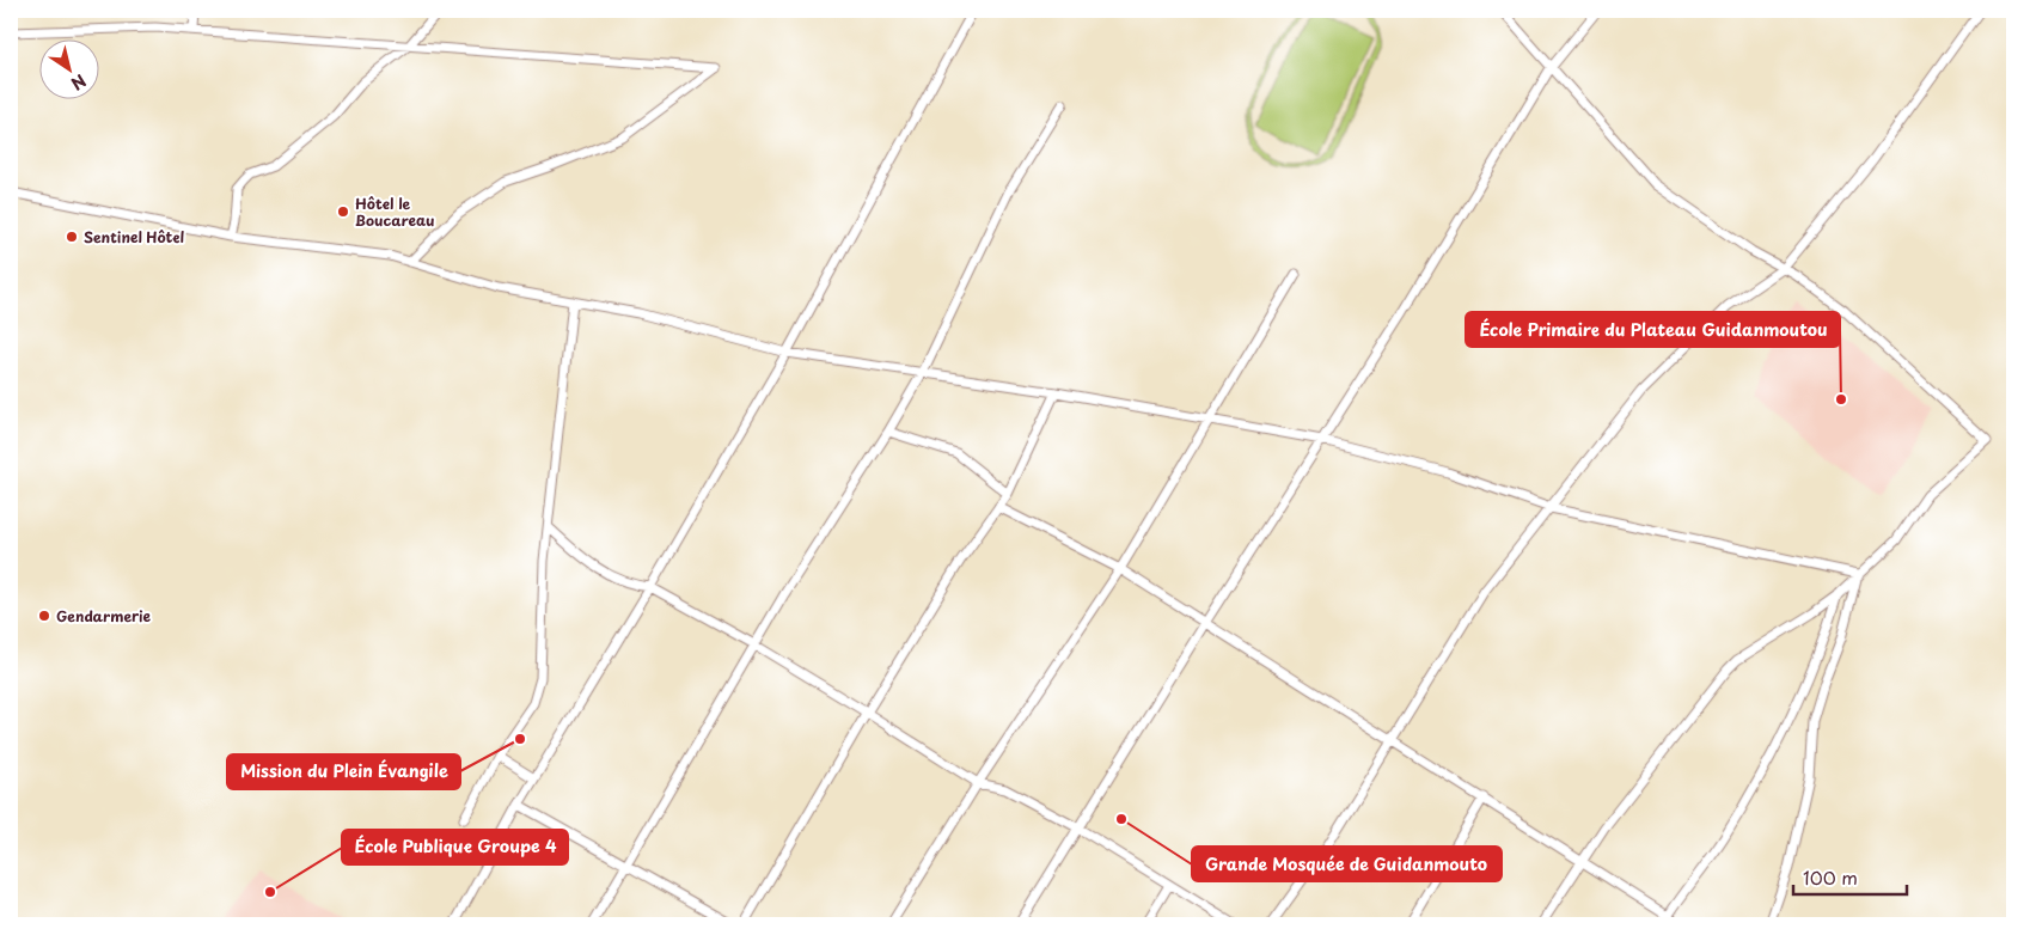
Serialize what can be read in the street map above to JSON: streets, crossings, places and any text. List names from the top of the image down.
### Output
{
  "places": [
    "Hôtel le Boucareau",
    "Sentinel Hôtel",
    "École Primaire du Plateau Guidanmoutou",
    "Gendarmerie",
    "Mission du Plein Évangile",
    "Grande Mosquée de Guidanmouto",
    "École Publique Groupe 4"
  ],
  "scale_bar": "100 m",
  "north": "bottom right"
}
